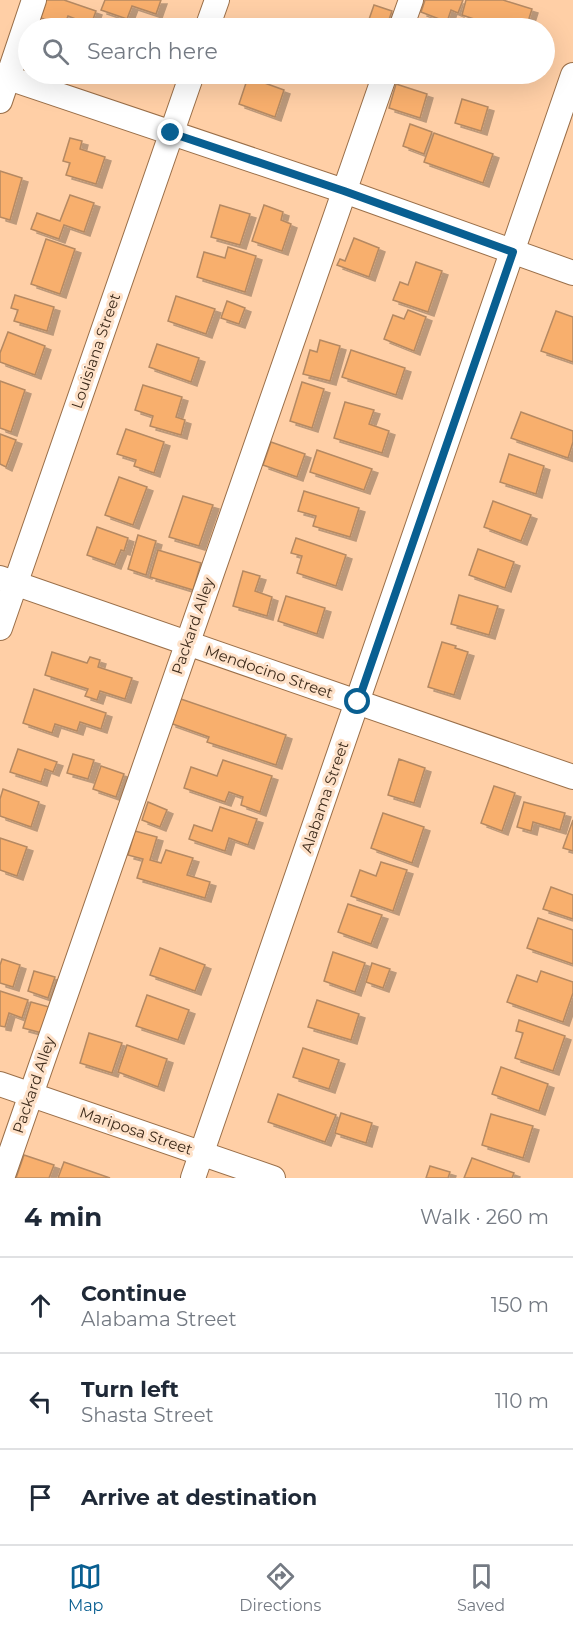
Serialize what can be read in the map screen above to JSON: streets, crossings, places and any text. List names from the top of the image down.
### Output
{
  "streets": {
    "street": [
      "Louisiana Street",
      "Packard Alley",
      "Mendocino Street",
      "Alabama Street",
      "Mariposa Street"
    ]
  },
  "crossings": [
    ["Louisiana Street", "Mendocino Street"],
    ["Packard Alley", "Mendocino Street"],
    ["Packard Alley", "Mariposa Street"],
    ["Mendocino Street", "Alabama Street"],
    ["Alabama Street", "Mariposa Street"]
  ],
  "page": {
    "search": "Search here",
    "heading": ["4 min", "Walk · 260 m"],
    "list": [
      ["Continue", "Alabama Street", "150 m"],
      ["Turn left", "Shasta Street", "110 m"],
      "Arrive at destination"
    ],
    "nav": ["Map", "Directions", "Saved"]
  }
}
